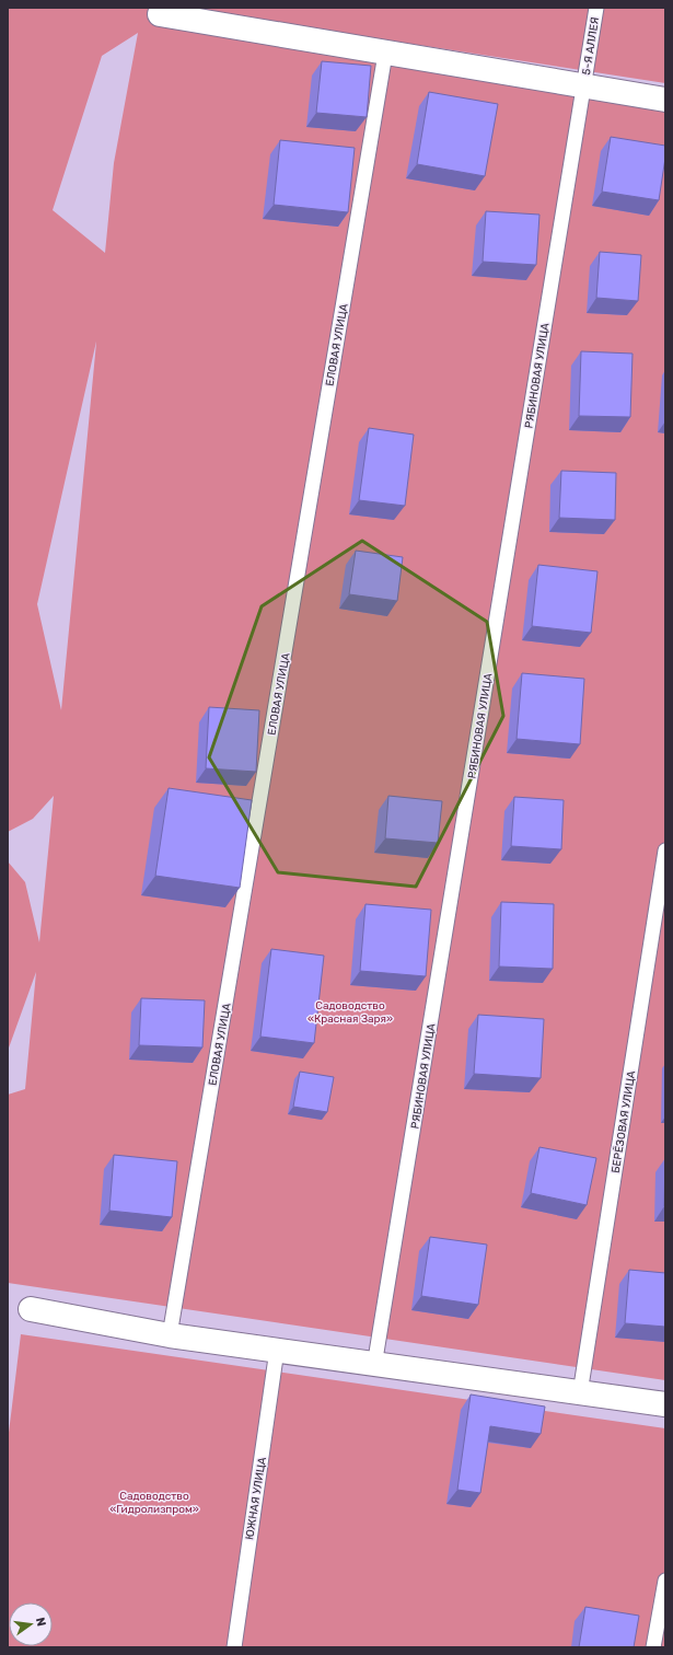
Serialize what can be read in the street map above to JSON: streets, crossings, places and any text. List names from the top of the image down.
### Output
{
  "streets": {
    "lane": [
      "5-Я АЛЛЕЯ",
      "ЕЛОВАЯ УЛИЦА",
      "РЯБИНОВАЯ УЛИЦА",
      "БЕРЁЗОВАЯ УЛИЦА",
      "ЮЖНАЯ УЛИЦА"
    ]
  },
  "crossings": [
    ["5-Я АЛЛЕЯ", "РЯБИНОВАЯ УЛИЦА"]
  ],
  "parks": ["Садоводство «Красная Заря»", "Садоводство «Гидролизпром»"],
  "north": "right"
}
